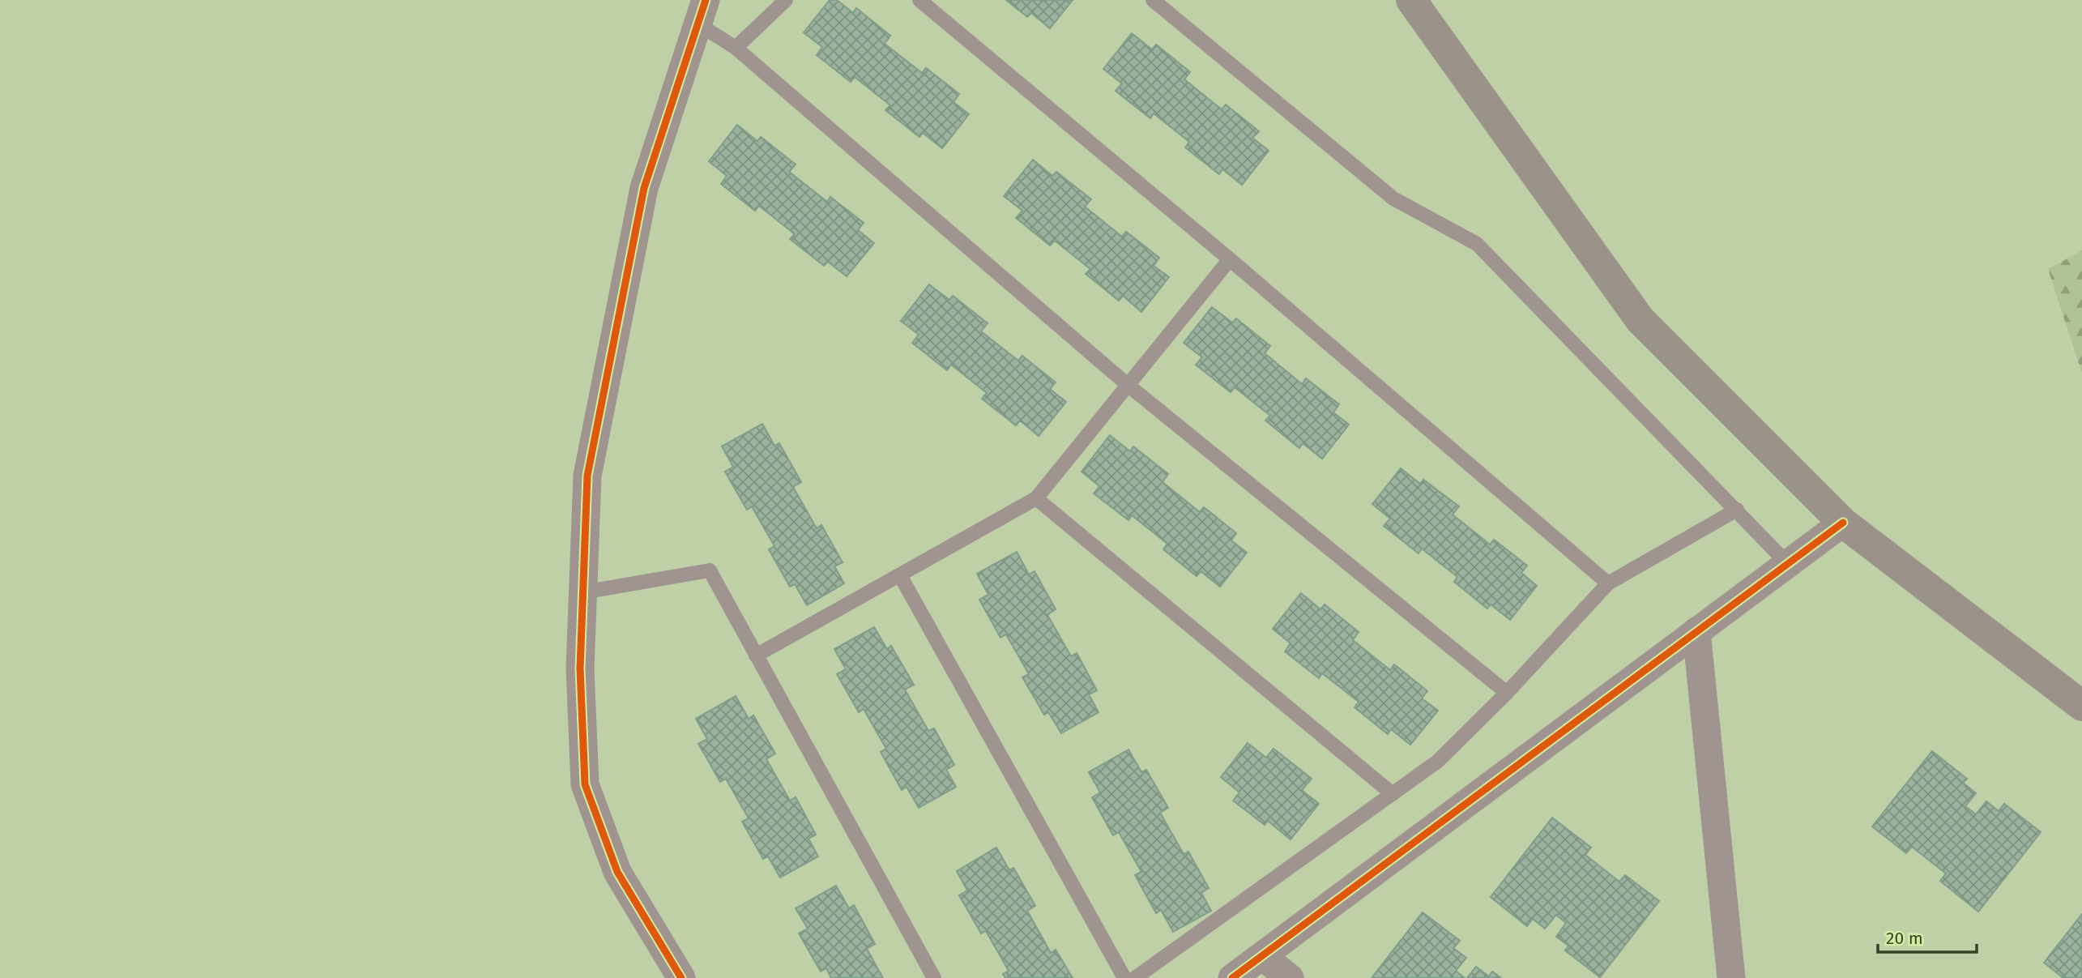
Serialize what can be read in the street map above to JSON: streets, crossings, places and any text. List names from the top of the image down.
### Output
{
  "scale_bar": "20 m"
}
